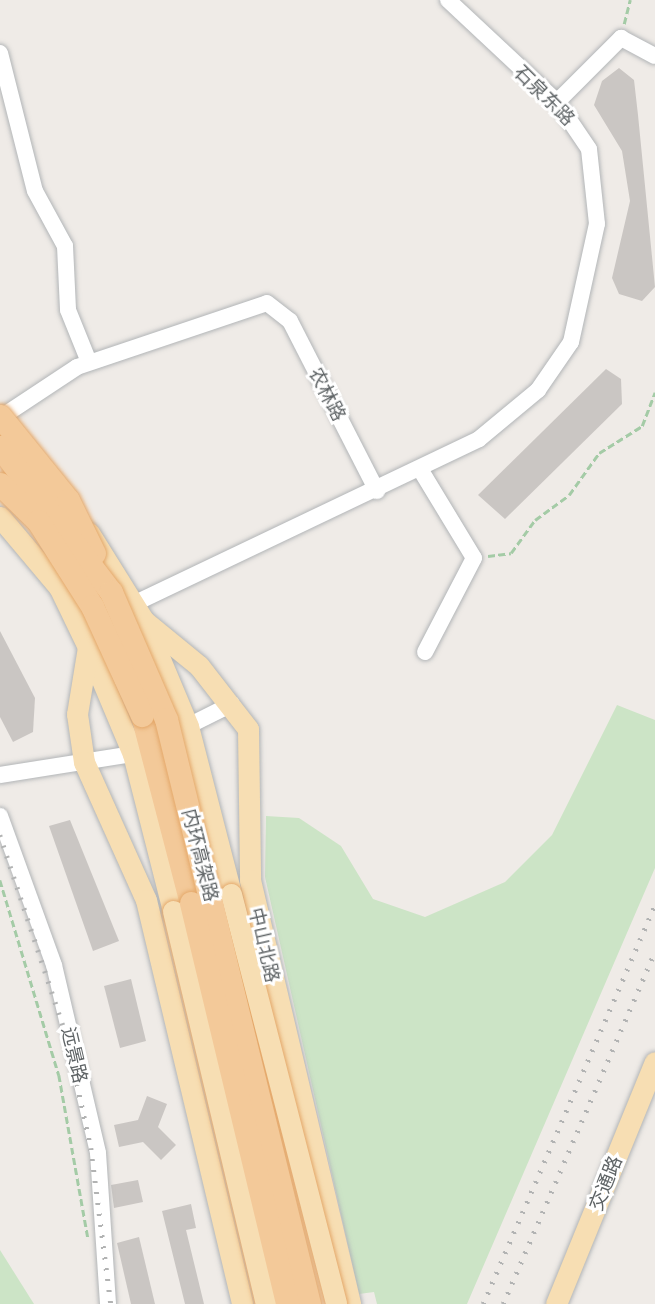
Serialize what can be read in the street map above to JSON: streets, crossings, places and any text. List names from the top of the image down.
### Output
{
  "streets": {
    "highway": ["内环高架路"],
    "main road": ["中山北路", "交通路"],
    "street": ["石泉东路", "农林路", "远景路"]
  },
  "crossings": [
    ["内环高架路", "中山北路"]
  ]
}
